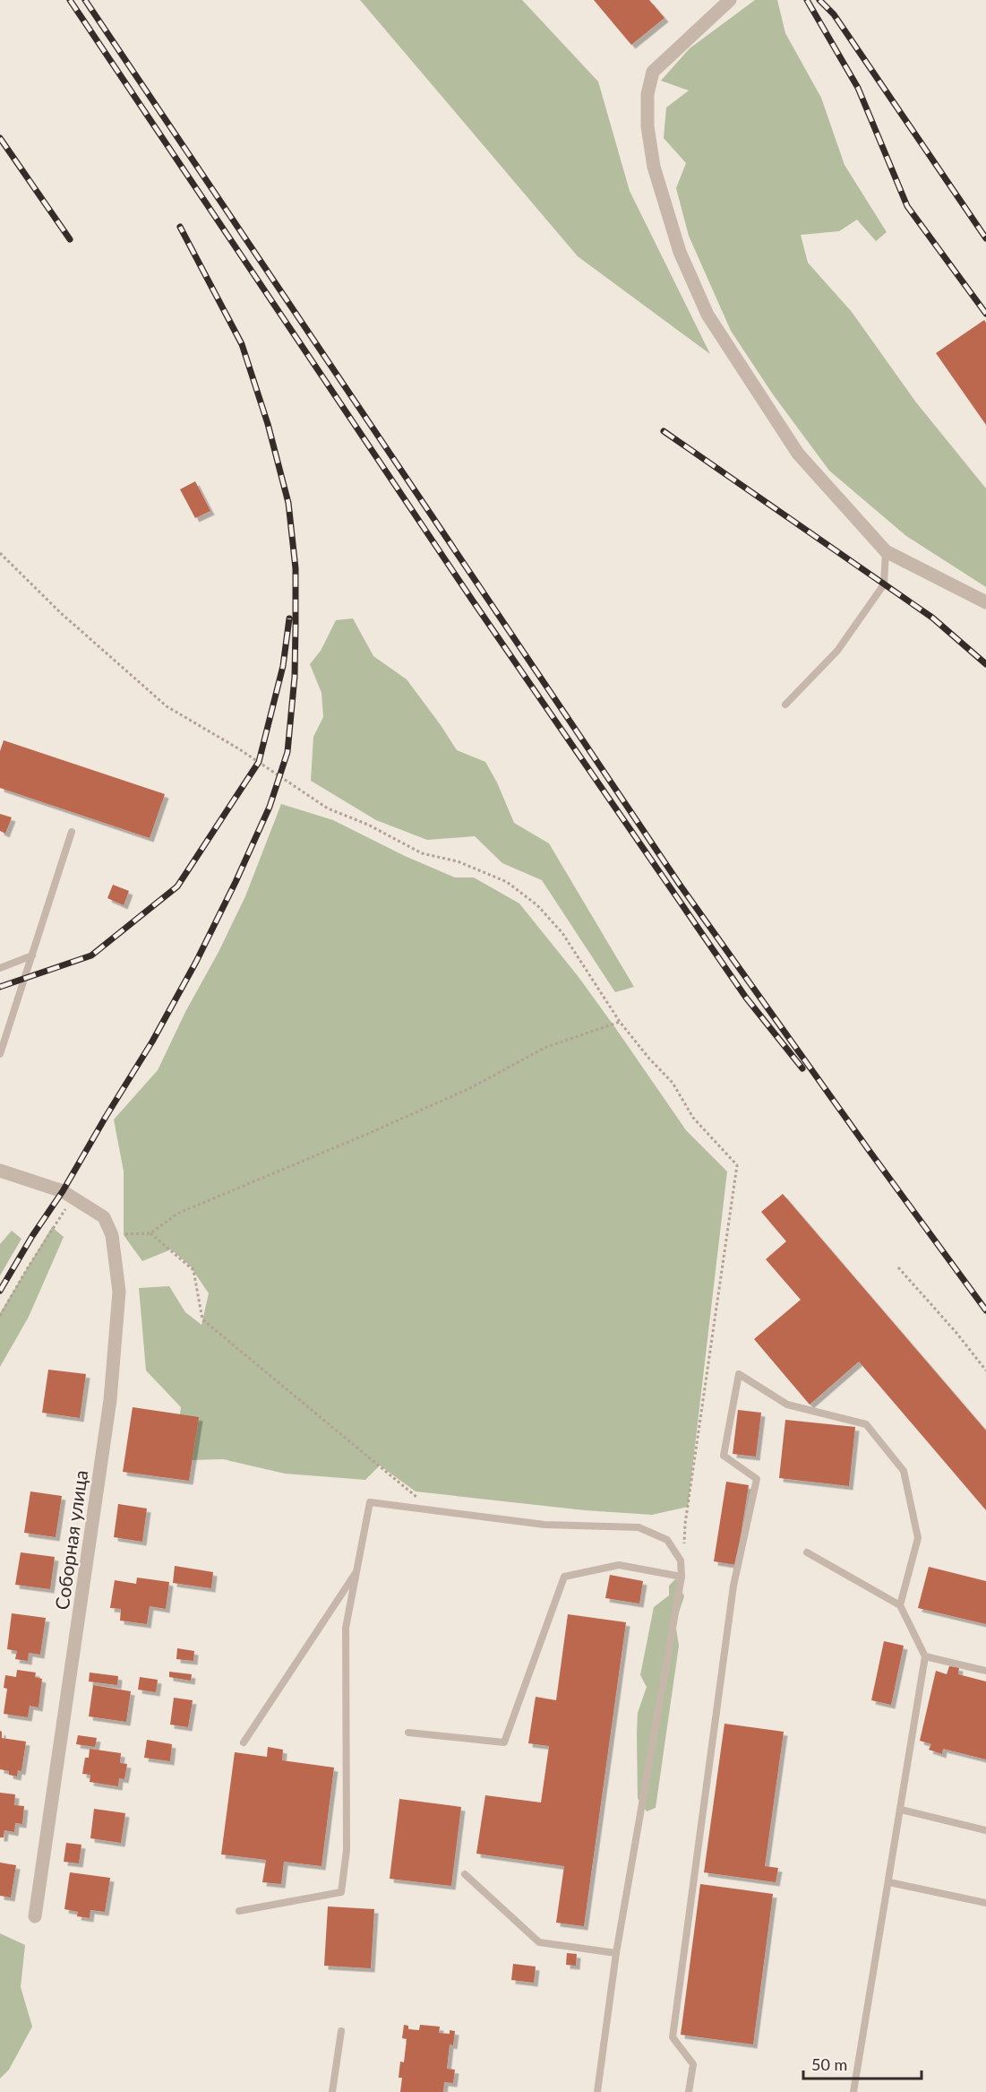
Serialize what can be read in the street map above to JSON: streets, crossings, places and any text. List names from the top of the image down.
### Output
{
  "streets": {
    "street": ["Соборная улица"]
  },
  "scale_bar": "50 m"
}
